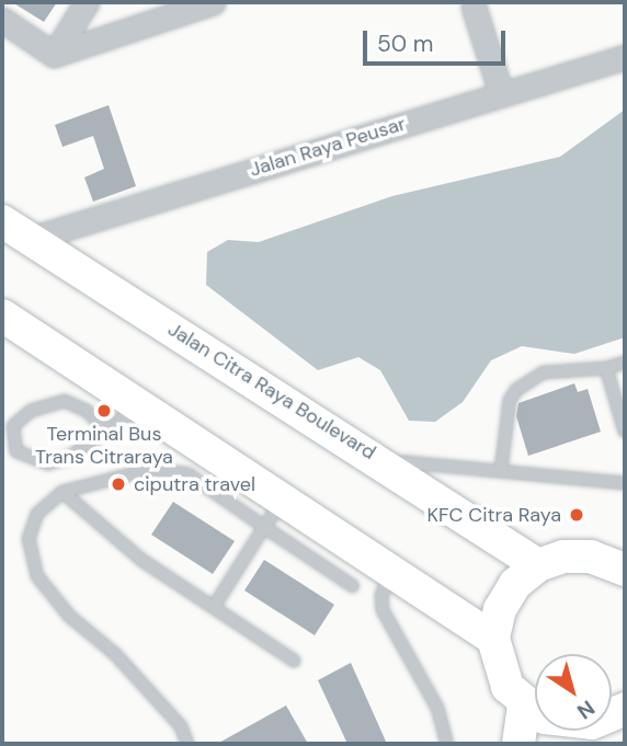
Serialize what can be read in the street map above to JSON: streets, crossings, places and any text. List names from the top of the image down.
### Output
{
  "streets": {
    "main road": ["Jalan Citra Raya Boulevard"],
    "street": ["Jalan Raya Peusar"]
  },
  "crossings": [
    ["Jalan Raya Peusar", "Jalan Citra Raya Boulevard"]
  ],
  "places": ["Terminal Bus Trans Citraraya", "ciputra travel", "KFC Citra Raya"],
  "scale_bar": "50 m",
  "north": "bottom right"
}
